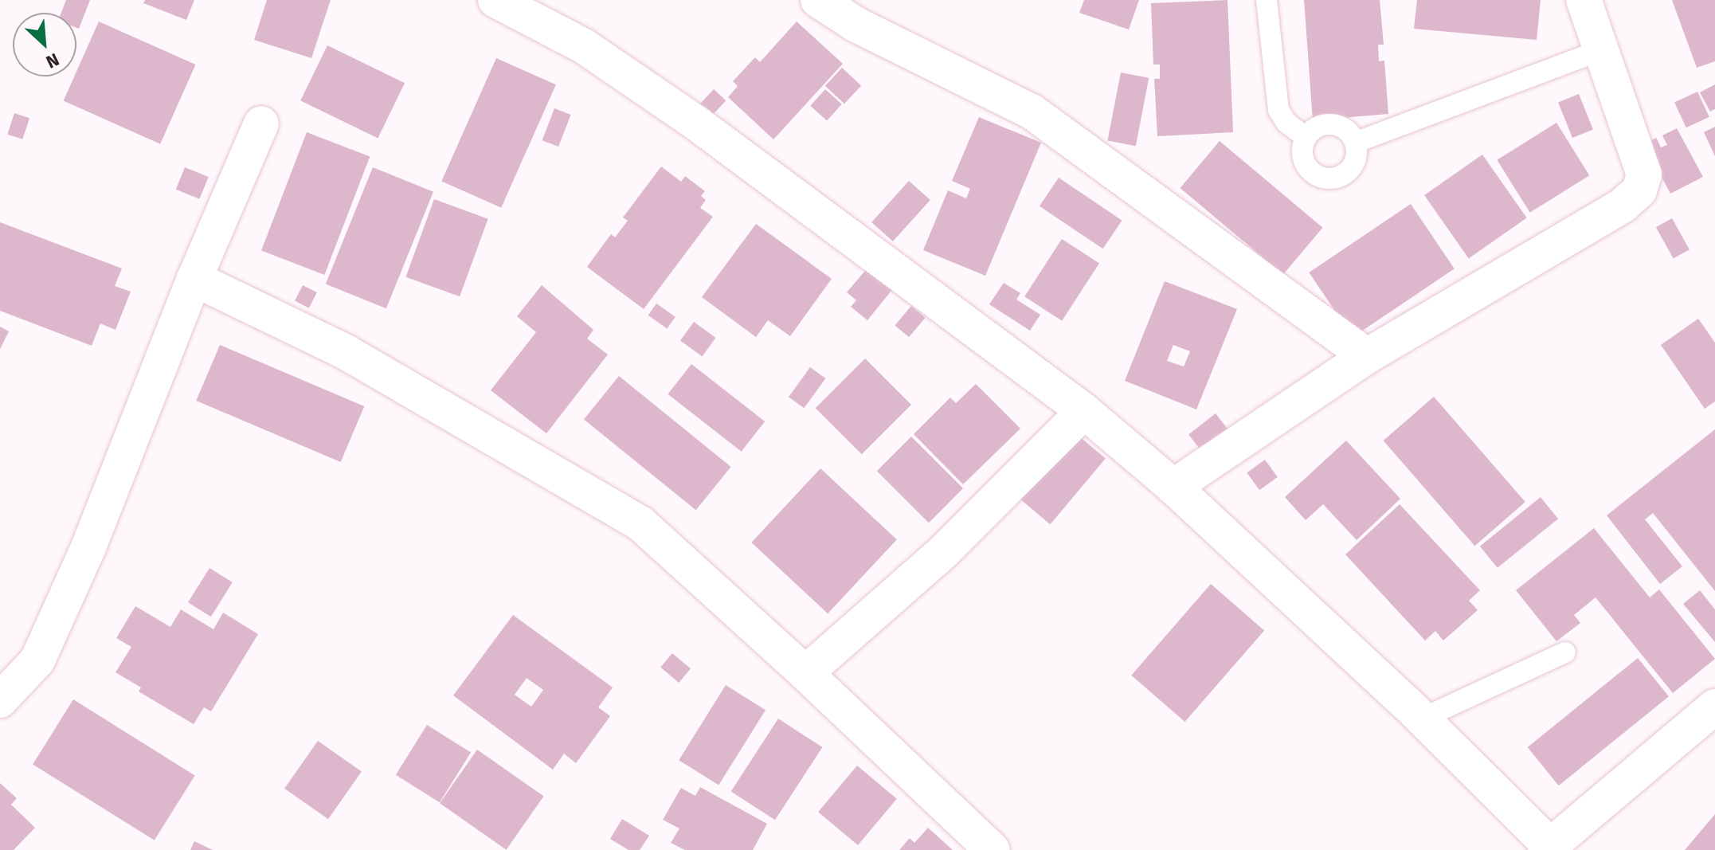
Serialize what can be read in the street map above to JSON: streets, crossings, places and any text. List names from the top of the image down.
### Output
{
  "north": "bottom right"
}
